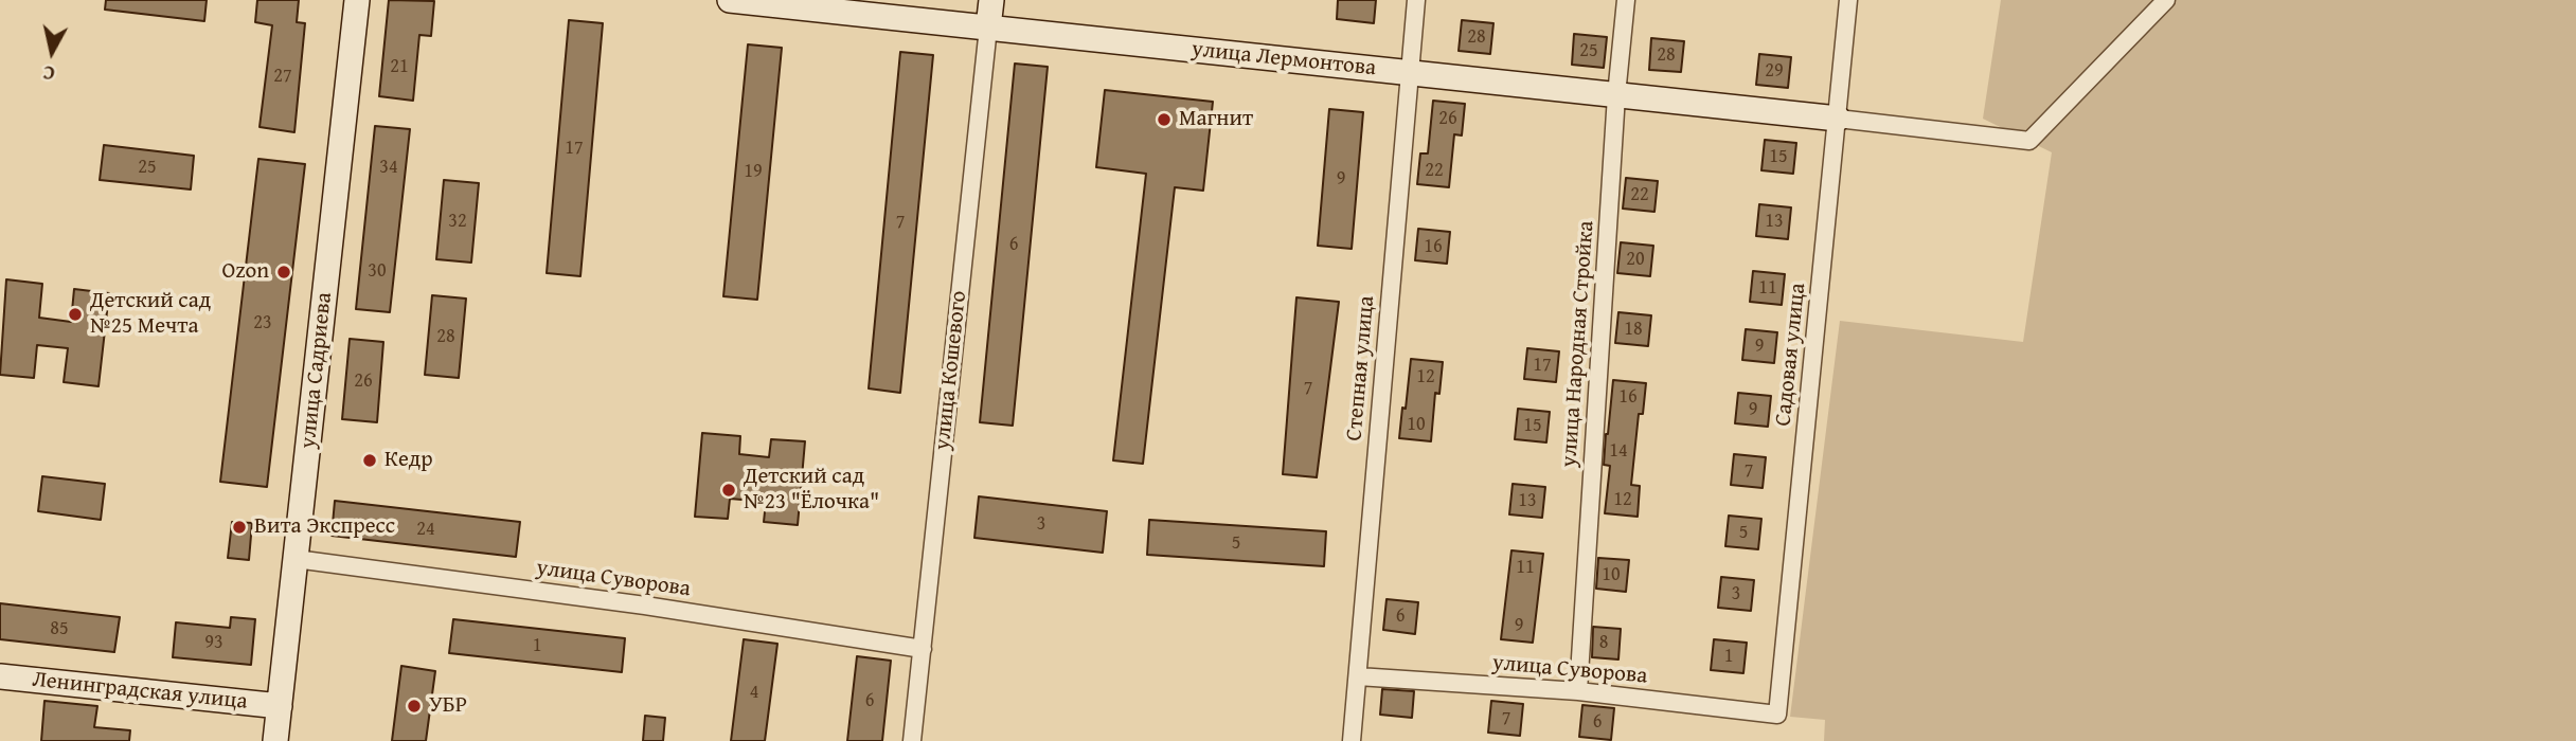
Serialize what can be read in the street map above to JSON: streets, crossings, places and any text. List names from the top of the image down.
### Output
{
  "streets": {
    "street": [
      "улица Лермонтова",
      "улица Народная Стройка",
      "Садовая улица",
      "Степная улица",
      "улица Садриева",
      "улица Кошевого",
      "улица Суворова",
      "Ленинградская улица"
    ]
  },
  "crossings": [
    ["улица Лермонтова", "улица Народная Стройка"],
    ["улица Лермонтова", "Садовая улица"],
    ["улица Лермонтова", "Степная улица"],
    ["улица Лермонтова", "улица Кошевого"],
    ["улица Народная Стройка", "улица Суворова"],
    ["Садовая улица", "улица Суворова"],
    ["Степная улица", "улица Суворова"],
    ["улица Садриева", "улица Суворова"],
    ["улица Садриева", "Ленинградская улица"],
    ["улица Кошевого", "улица Суворова"]
  ],
  "places": [
    "Магнит",
    "Ozon",
    "Детский сад №25 Мечта",
    "Кедр",
    "Детский сад №23 \"Ёлочка\"",
    "Вита Экспресс",
    "УБР"
  ],
  "house_numbers": [
    "28",
    "25",
    "28",
    "21",
    "29",
    "27",
    "26",
    "17",
    "15",
    "25",
    "34",
    "22",
    "19",
    "9",
    "22",
    "32",
    "13",
    "7",
    "6",
    "16",
    "20",
    "30",
    "11",
    "23",
    "18",
    "28",
    "9",
    "17",
    "12",
    "26",
    "7",
    "16",
    "9",
    "10",
    "15",
    "14",
    "7",
    "12",
    "13",
    "3",
    "24",
    "5",
    "5",
    "11",
    "10",
    "3",
    "6",
    "9",
    "85",
    "93",
    "8",
    "1",
    "1",
    "4",
    "6",
    "7",
    "6"
  ],
  "north": "bottom"
}
